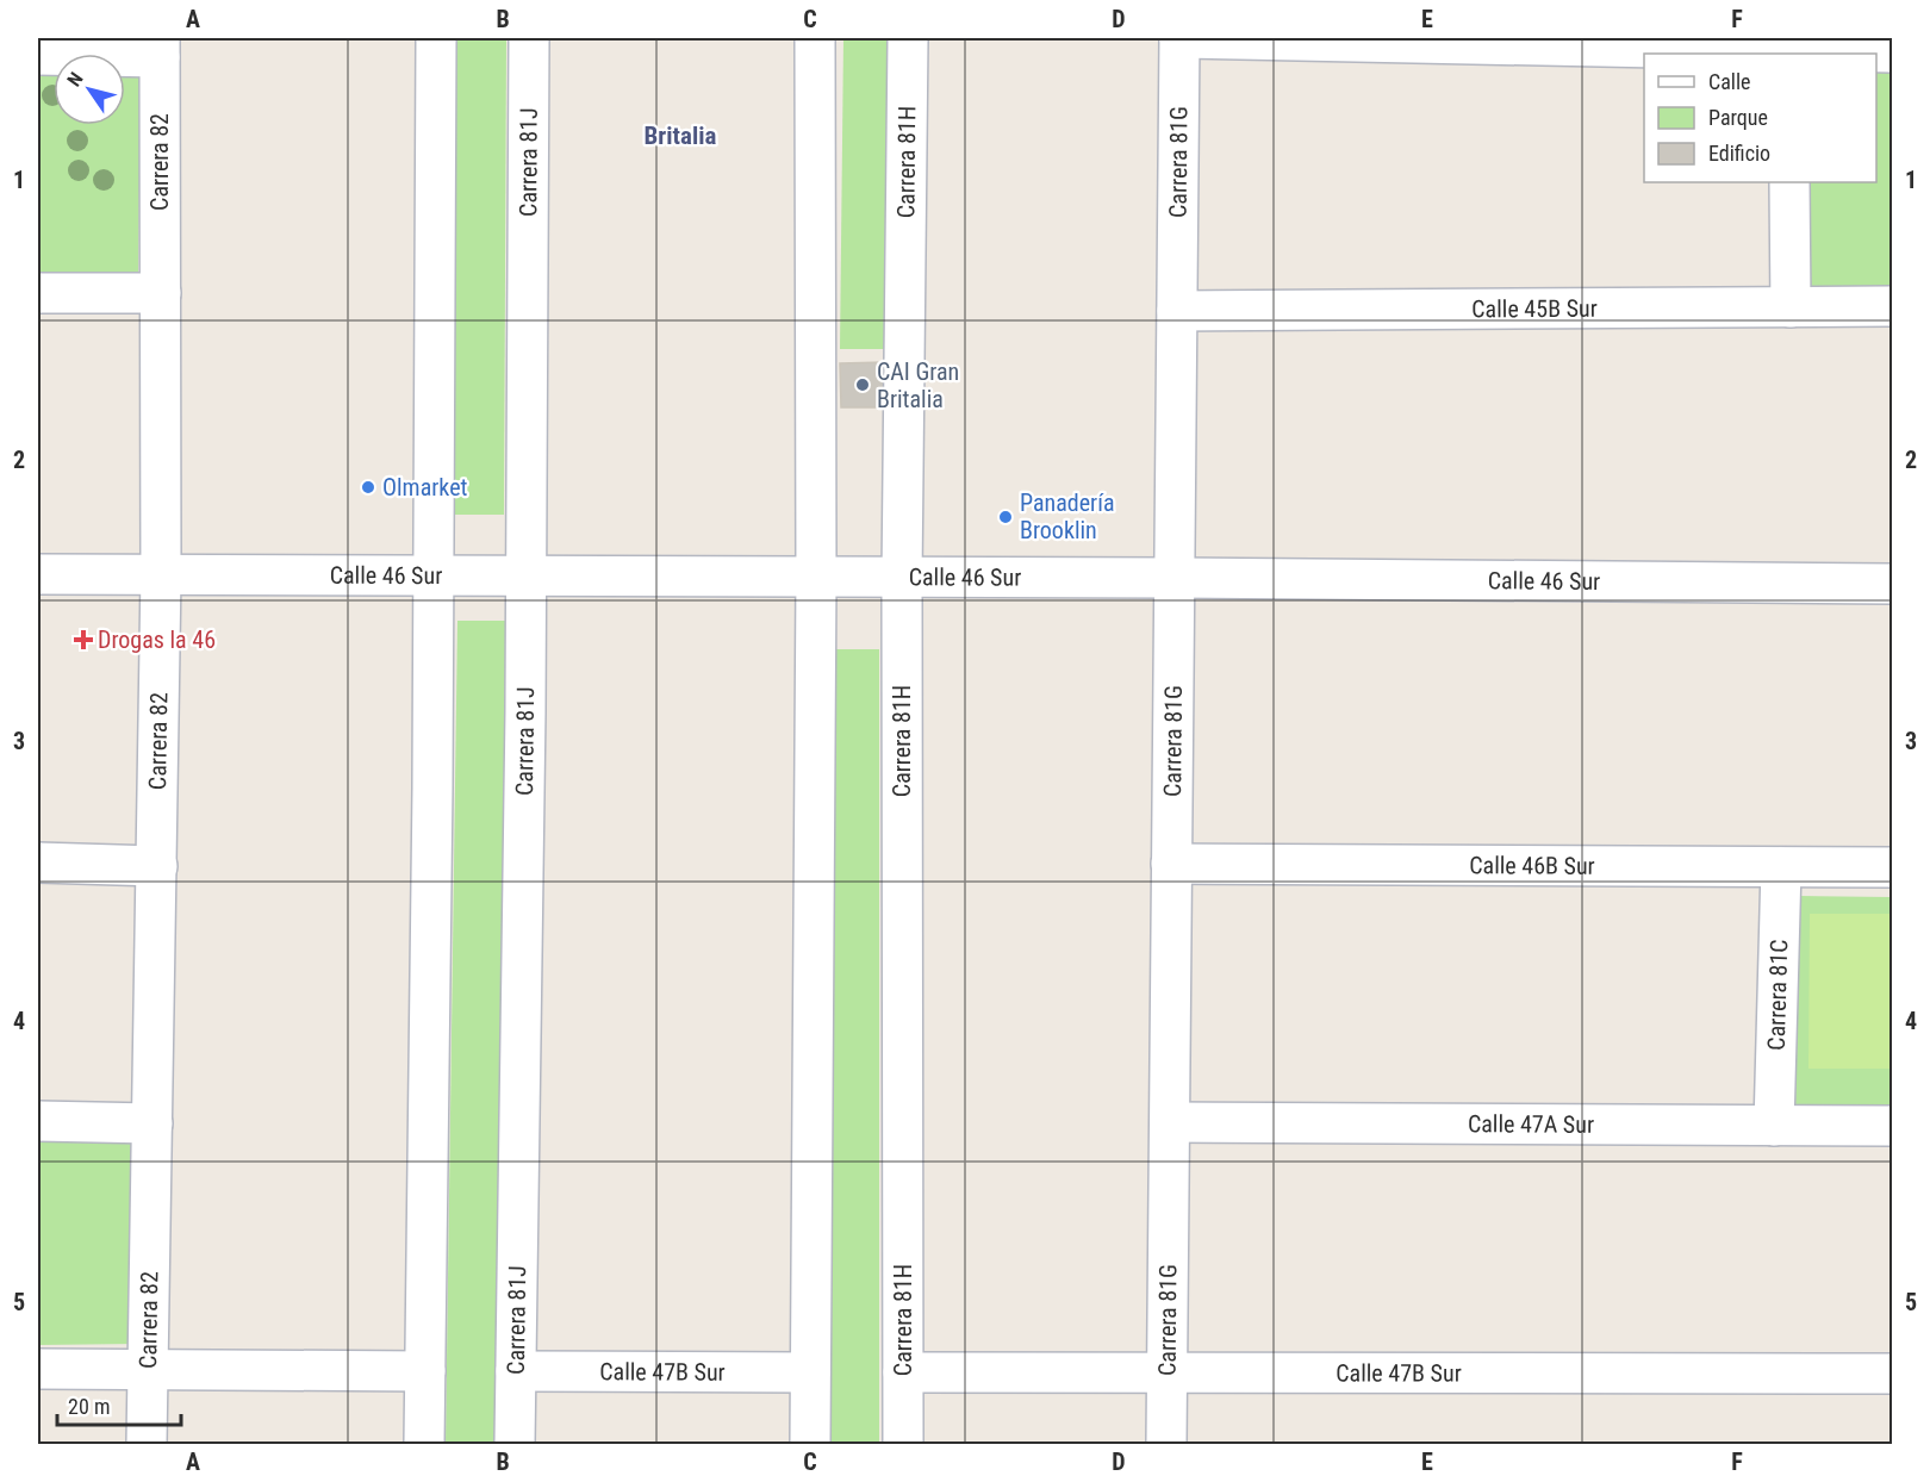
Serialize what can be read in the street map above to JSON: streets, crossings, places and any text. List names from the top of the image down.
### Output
{
  "streets": {
    "street": [
      "Carrera 82",
      "Carrera 81J",
      "Carrera 81H",
      "Carrera 81G",
      "Calle 45B Sur",
      "Calle 46 Sur",
      "Calle 46B Sur",
      "Carrera 81C",
      "Calle 47A Sur",
      "Calle 47B Sur"
    ]
  },
  "crossings": [
    ["Carrera 82", "Calle 46 Sur"],
    ["Carrera 81J", "Calle 46 Sur"],
    ["Carrera 81J", "Calle 47B Sur"],
    ["Carrera 81H", "Calle 46 Sur"],
    ["Carrera 81H", "Calle 47B Sur"],
    ["Carrera 81G", "Calle 45B Sur"],
    ["Carrera 81G", "Calle 46 Sur"],
    ["Carrera 81G", "Calle 46B Sur"],
    ["Carrera 81G", "Calle 47A Sur"],
    ["Carrera 81G", "Calle 47B Sur"],
    ["Calle 46B Sur", "Carrera 81C"],
    ["Carrera 81C", "Calle 47A Sur"]
  ],
  "districts": ["Britalia"],
  "places": {
    "other": ["CAI Gran Britalia", "Olmarket", "Panadería Brooklin"],
    "health": ["Drogas la 46"]
  },
  "legend": ["Calle", "Parque", "Edificio"],
  "scale_bar": "20 m",
  "north": "top left",
  "grid": {
    "columns": [
      "A",
      "B",
      "C",
      "D",
      "E",
      "F"
    ],
    "rows": [
      "1",
      "2",
      "3",
      "4",
      "5"
    ]
  }
}
